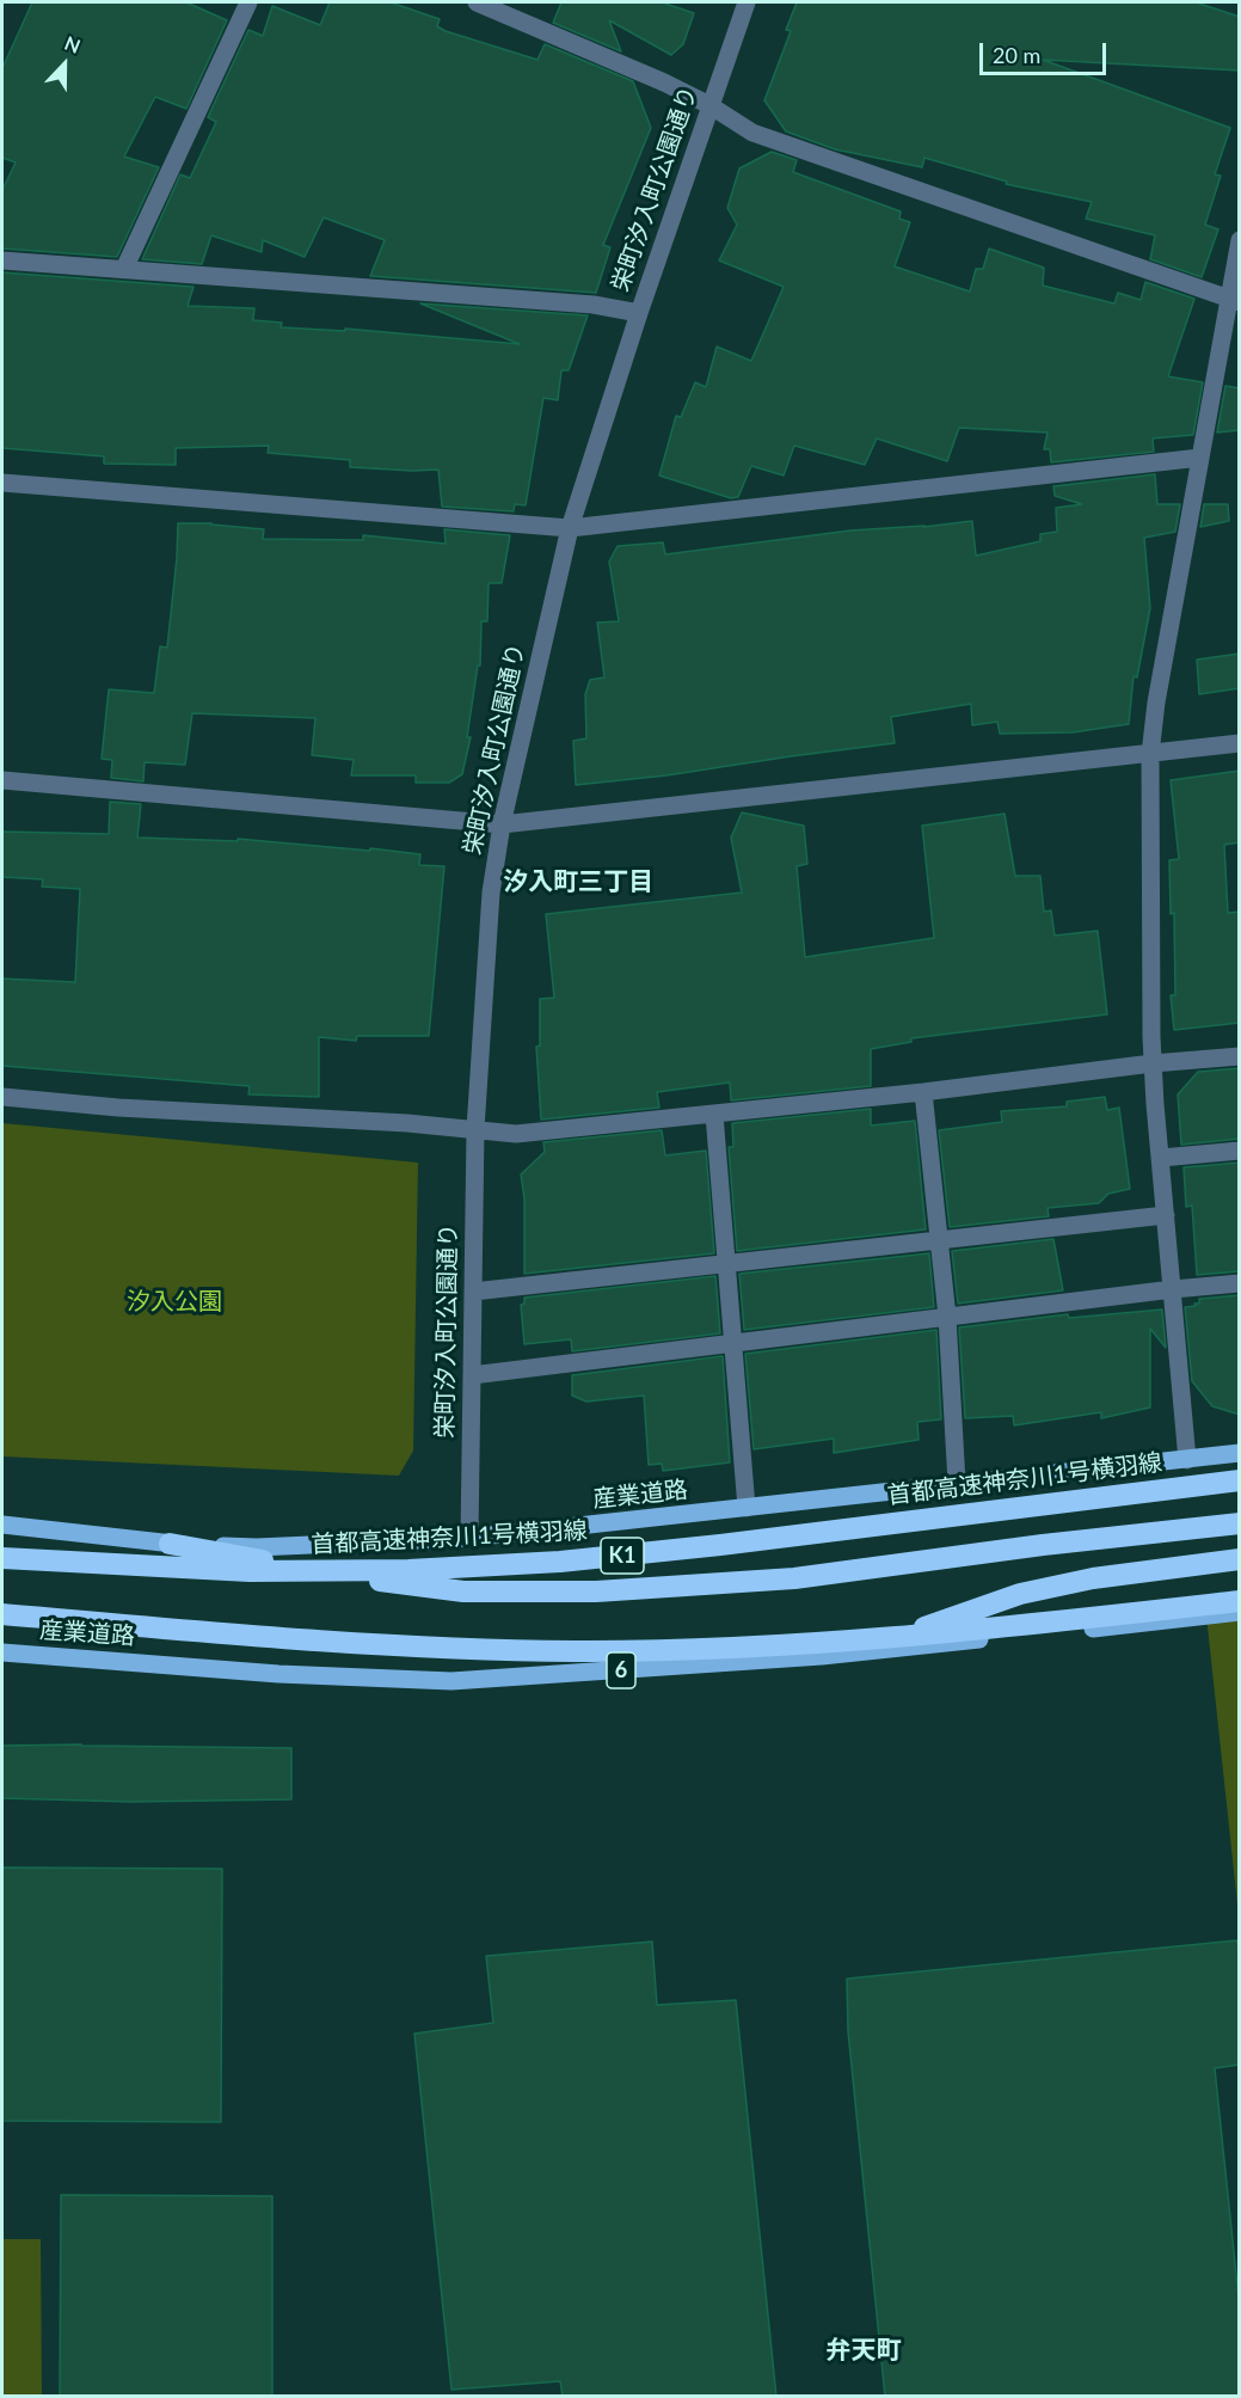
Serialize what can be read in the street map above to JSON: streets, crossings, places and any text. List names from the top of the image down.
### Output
{
  "streets": {
    "highway": ["首都高速神奈川1号横羽線", "K1"],
    "main road": ["産業道路", "6"],
    "street": ["栄町汐入町公園通り"]
  },
  "crossings": [
    ["栄町汐入町公園通り", "産業道路"]
  ],
  "districts": ["汐入町三丁目", "弁天町"],
  "parks": ["汐入公園"],
  "scale_bar": "20 m",
  "north": "top"
}
